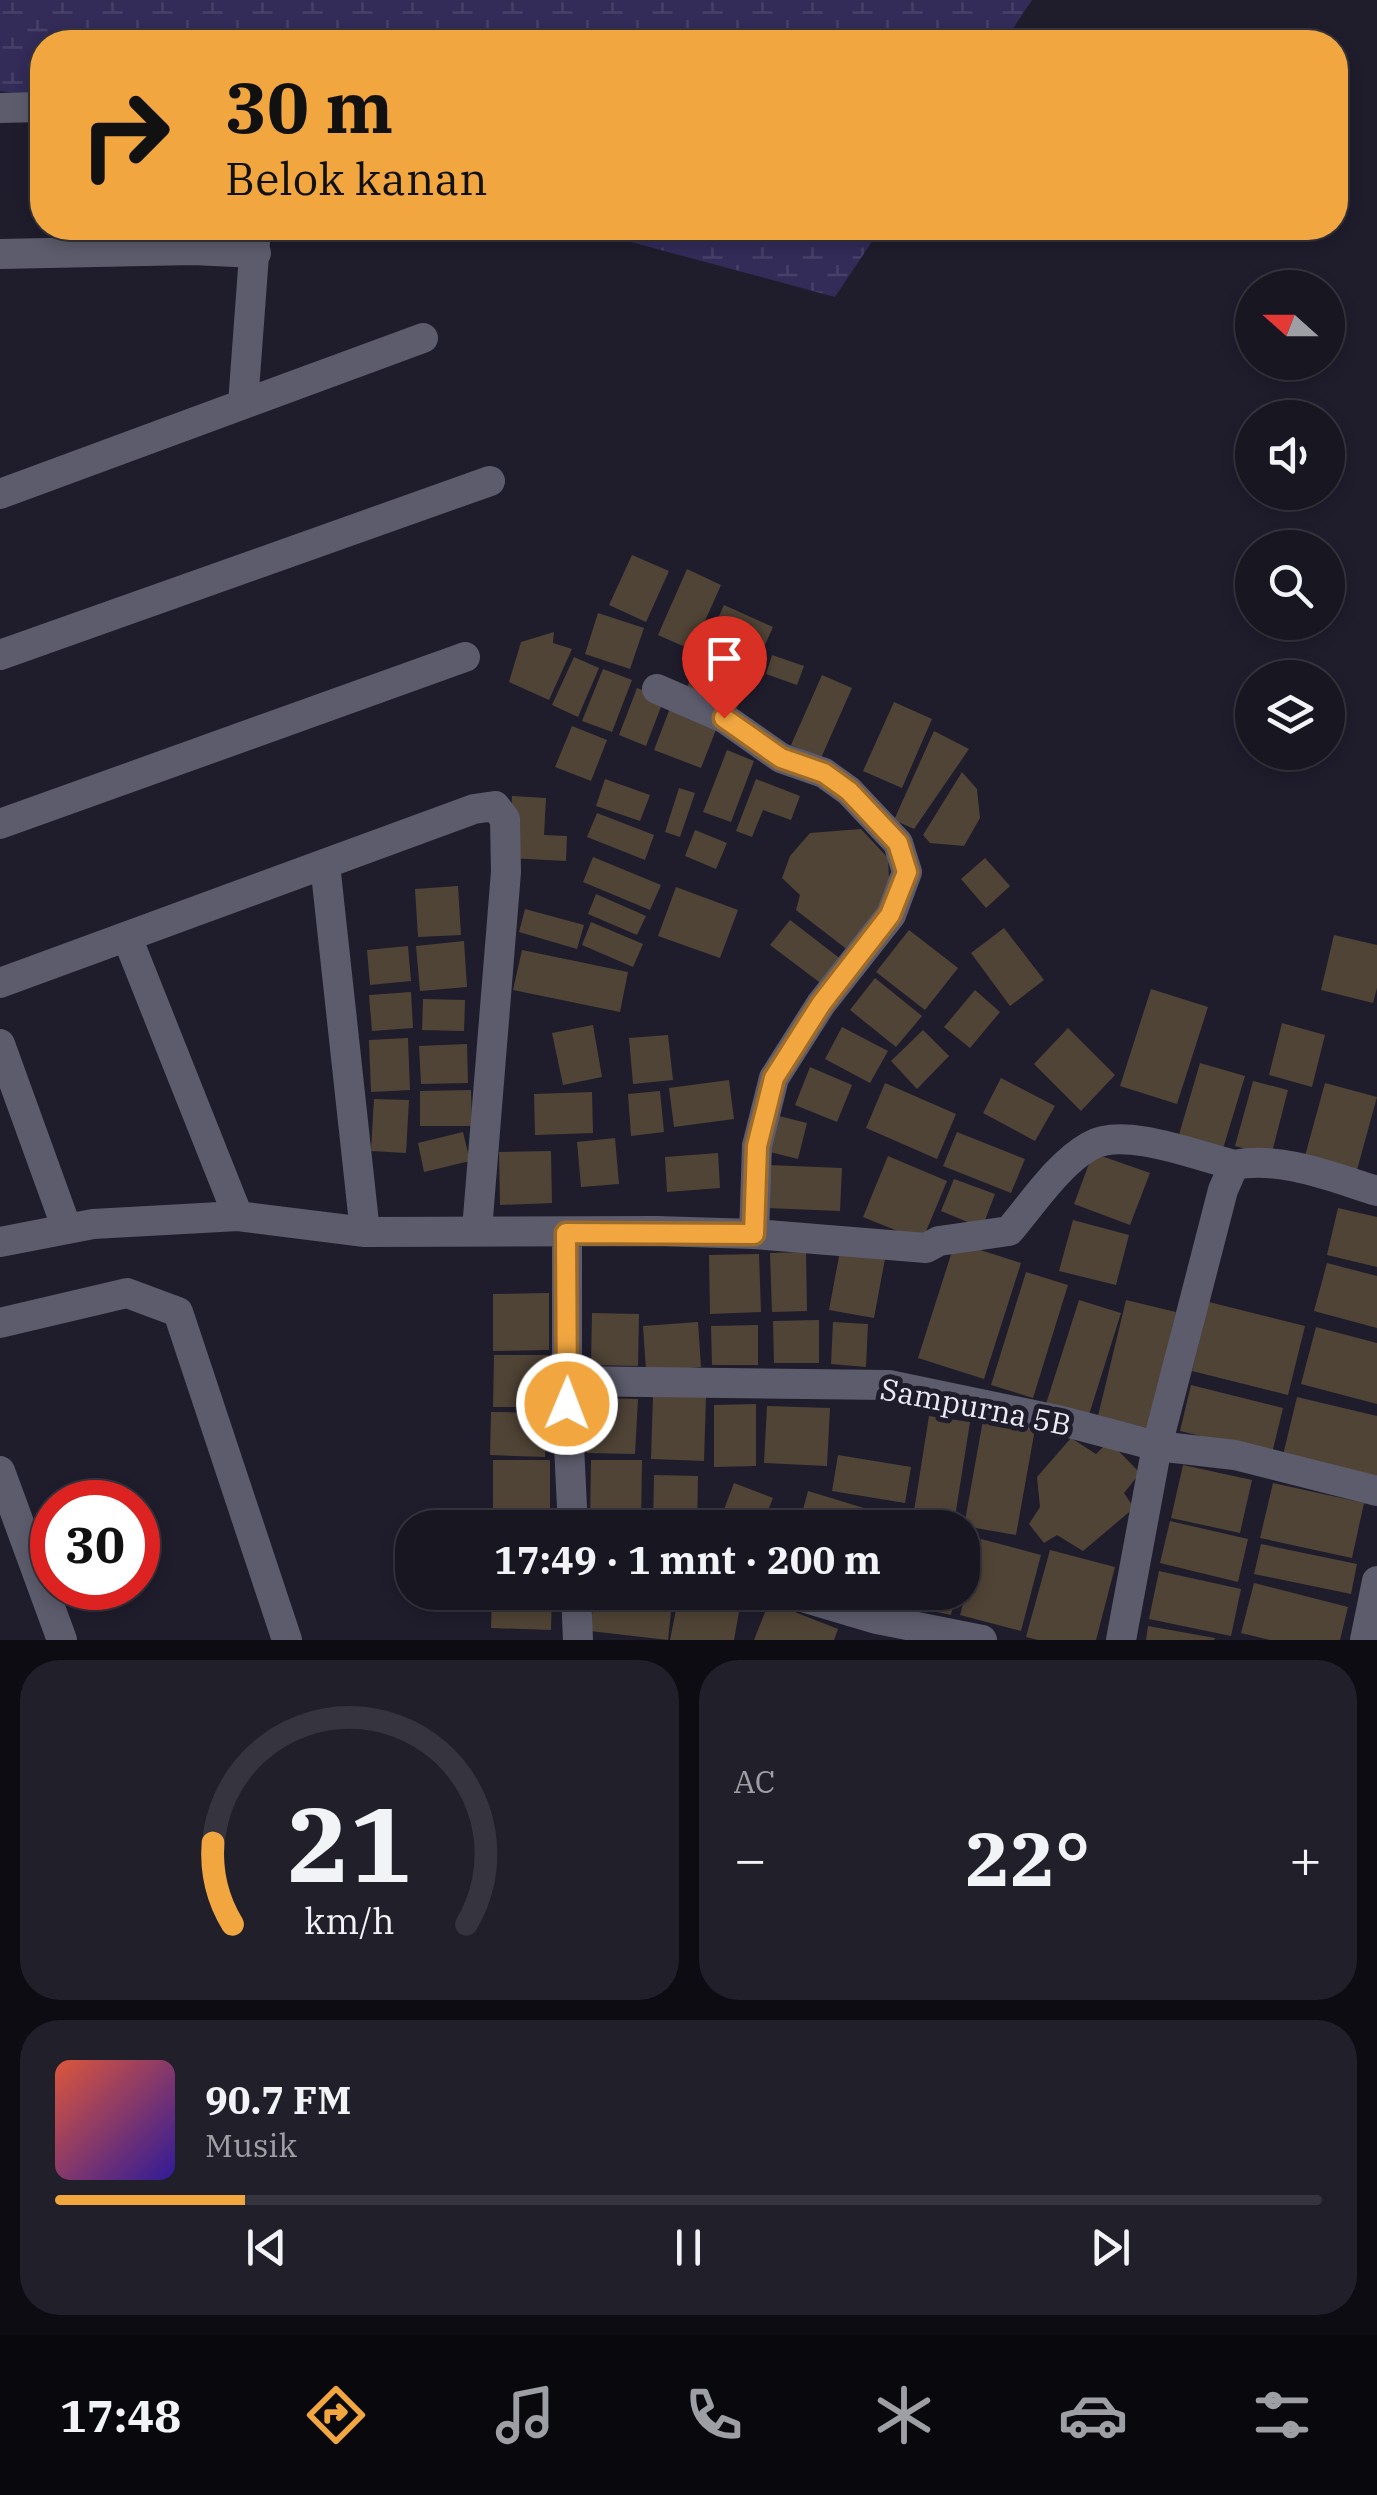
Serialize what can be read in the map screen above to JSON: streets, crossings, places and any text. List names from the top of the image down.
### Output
{
  "streets": {
    "street": ["Sampurna 5B"]
  },
  "north": "left",
  "page": {
    "turn": ["30 m", "Belok kanan"],
    "limit": "30",
    "trip": "17:49 · 1 mnt · 200 m",
    "tile": "AC",
    "heat": ["−", "22°", "+"],
    "song": ["90.7 FM", "Musik"],
    "tabs": "17:48",
    "gauge": ["21", "km/h"]
  }
}
